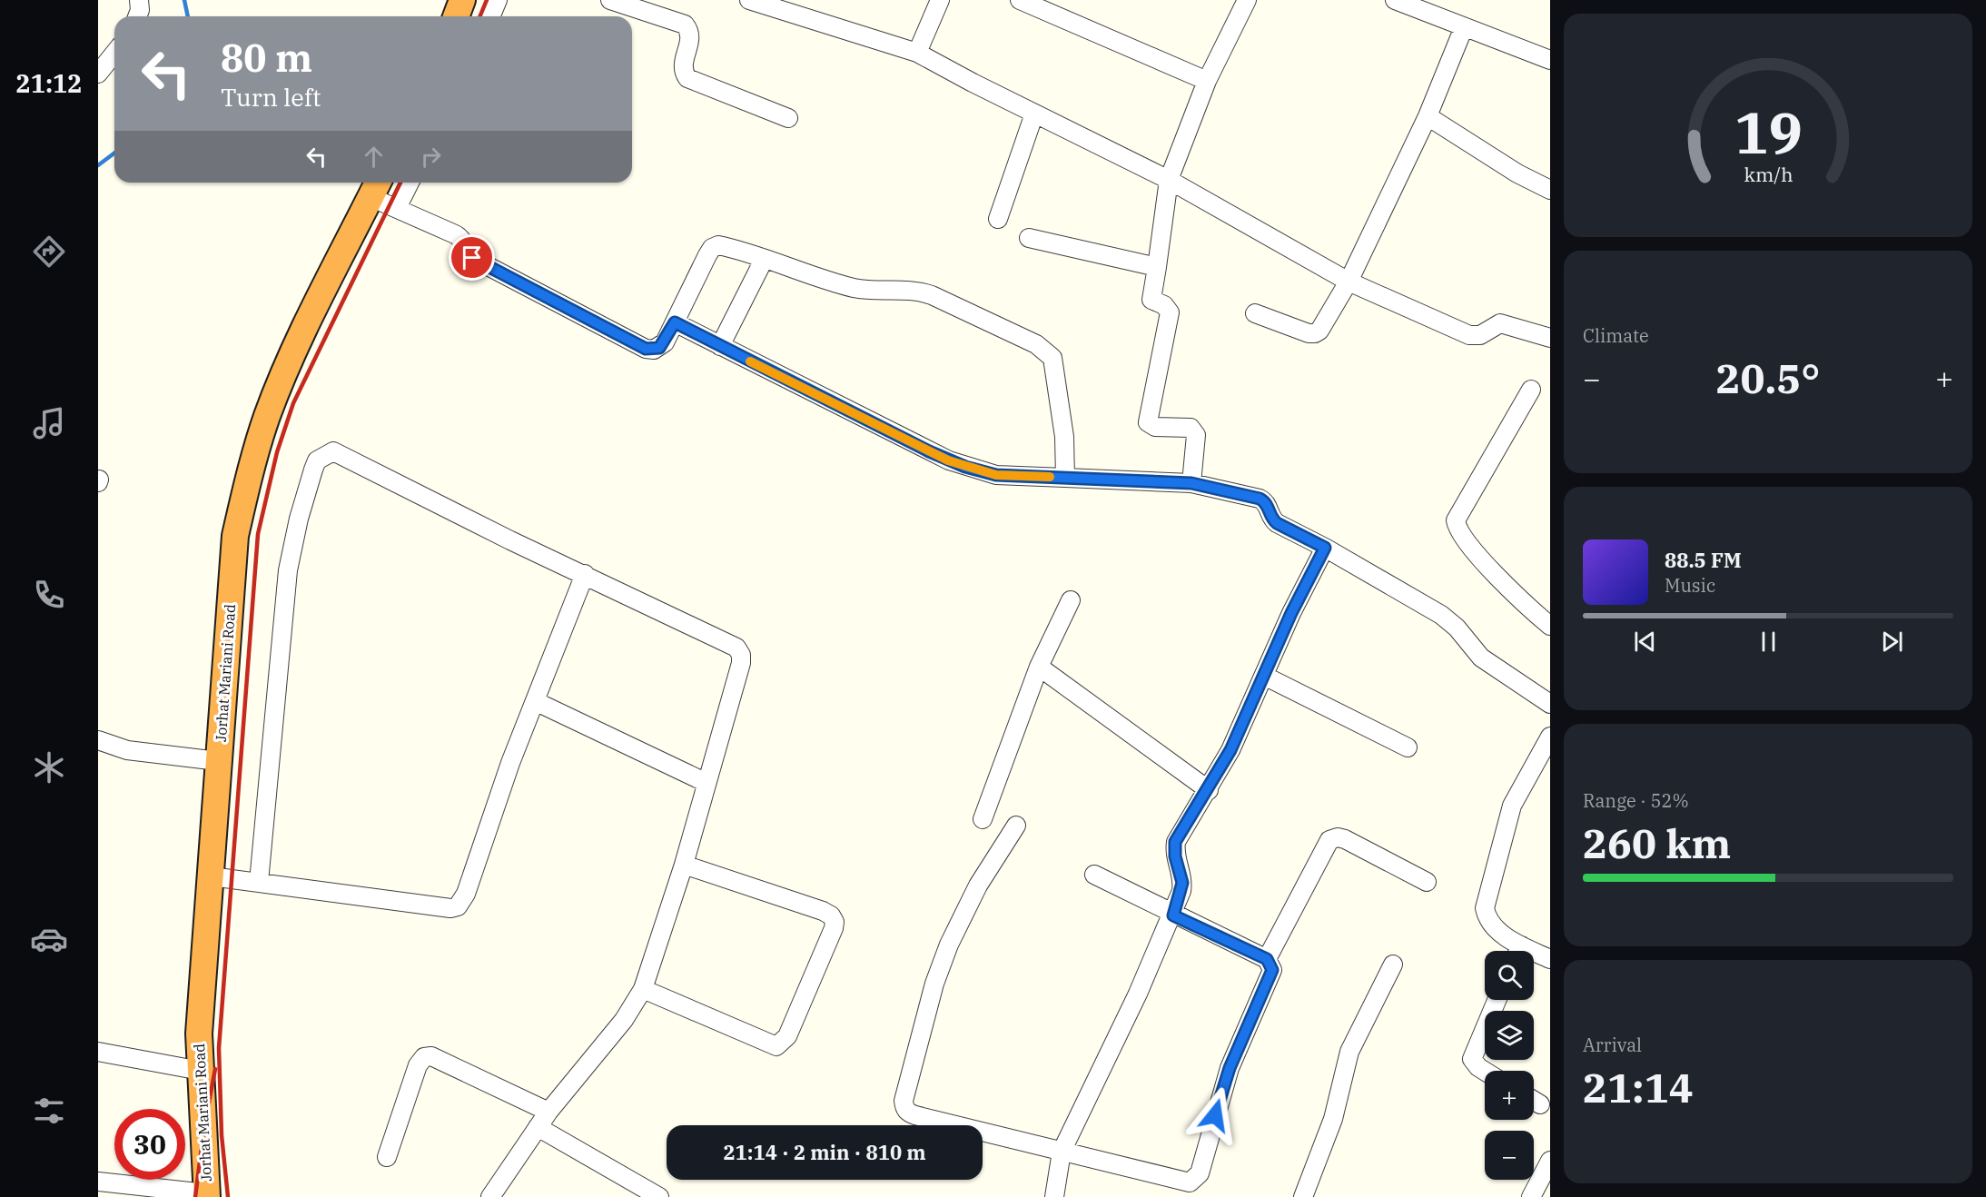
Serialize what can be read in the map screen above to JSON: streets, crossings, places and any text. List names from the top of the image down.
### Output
{
  "streets": {
    "highway": ["Jorhat Mariani Road"]
  },
  "page": {
    "tabs": "21:12",
    "turn": ["80 m", "Turn left"],
    "tile": [
      "Climate",
      ["Range · 52%", "260 km"],
      ["Arrival", "21:14"]
    ],
    "heat": ["−", "20.5°", "+"],
    "song": ["88.5 FM", "Music"],
    "map_buttons": ["+", "−"],
    "limit": "30",
    "trip": "21:14 · 2 min · 810 m",
    "gauge": ["19", "km/h"]
  }
}
